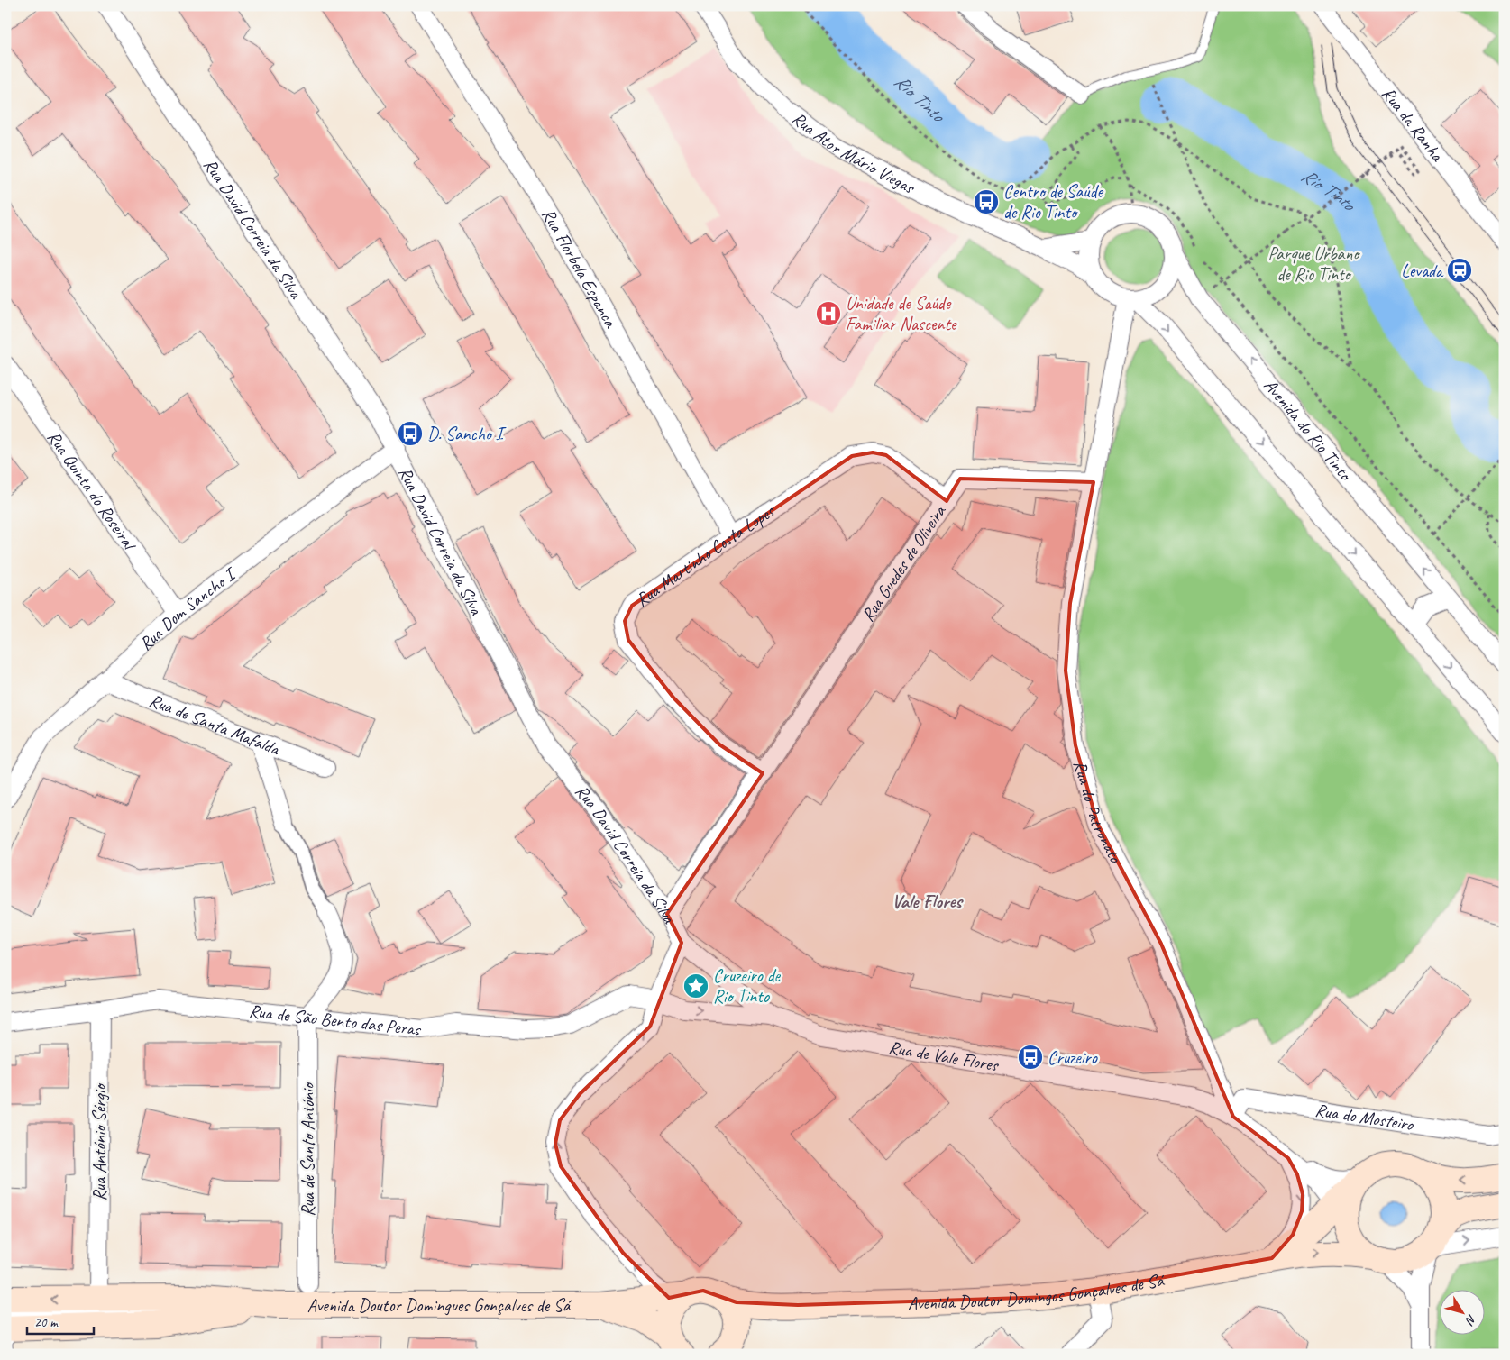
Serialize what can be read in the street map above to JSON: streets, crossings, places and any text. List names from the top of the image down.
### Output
{
  "streets": {
    "main road": ["Avenida Doutor Domingos Gonçalves de Sá", "Avenida Doutor Domingues Gonçalves de Sá"],
    "street": [
      "Rua da Ranha",
      "Rua Ator Mário Viegas",
      "Rua David Correia da Silva",
      "Rua Florbela Espanca",
      "Avenida do Rio Tinto",
      "Rua Quinta do Roseiral",
      "Rua Martinho Costa Lopes",
      "Rua Guedes de Oliveira",
      "Rua Dom Sancho I",
      "Rua de Santa Mafalda",
      "Rua do Patronato",
      "Rua de São Bento das Peras",
      "Rua de Vale Flores",
      "Rua do Mosteiro",
      "Rua António Sérgio",
      "Rua de Santo António"
    ]
  },
  "crossings": [
    ["Rua Ator Mário Viegas", "Avenida do Rio Tinto"],
    ["Rua David Correia da Silva", "Rua Guedes de Oliveira"],
    ["Rua David Correia da Silva", "Rua Dom Sancho I"],
    ["Rua Florbela Espanca", "Rua Martinho Costa Lopes"],
    ["Rua Quinta do Roseiral", "Rua Dom Sancho I"],
    ["Rua Martinho Costa Lopes", "Rua Guedes de Oliveira"],
    ["Rua Guedes de Oliveira", "Rua do Patronato"],
    ["Rua Dom Sancho I", "Rua de Santa Mafalda"],
    ["Rua do Patronato", "Rua de Vale Flores"],
    ["Rua do Patronato", "Rua do Mosteiro"],
    ["Rua de São Bento das Peras", "Rua de Vale Flores"],
    ["Rua de São Bento das Peras", "Rua António Sérgio"],
    ["Rua de São Bento das Peras", "Rua de Santo António"],
    ["Rua de Vale Flores", "Rua do Mosteiro"],
    ["Rua de Vale Flores", "Avenida Doutor Domingos Gonçalves de Sá"],
    ["Rua António Sérgio", "Avenida Doutor Domingues Gonçalves de Sá"],
    ["Avenida Doutor Domingos Gonçalves de Sá", "Avenida Doutor Domingues Gonçalves de Sá"]
  ],
  "districts": ["Vale Flores"],
  "water": ["Rio Tinto"],
  "parks": ["Parque Urbano de Rio Tinto"],
  "places": {
    "bus stop": ["Centro de Saúde de Rio Tinto", "D. Sancho I", "Cruzeiro"],
    "station": ["Levada"],
    "hospital": ["Unidade de Saúde Familiar Nascente"],
    "place": ["Cruzeiro de Rio Tinto"]
  },
  "scale_bar": "20 m",
  "north": "bottom right"
}
